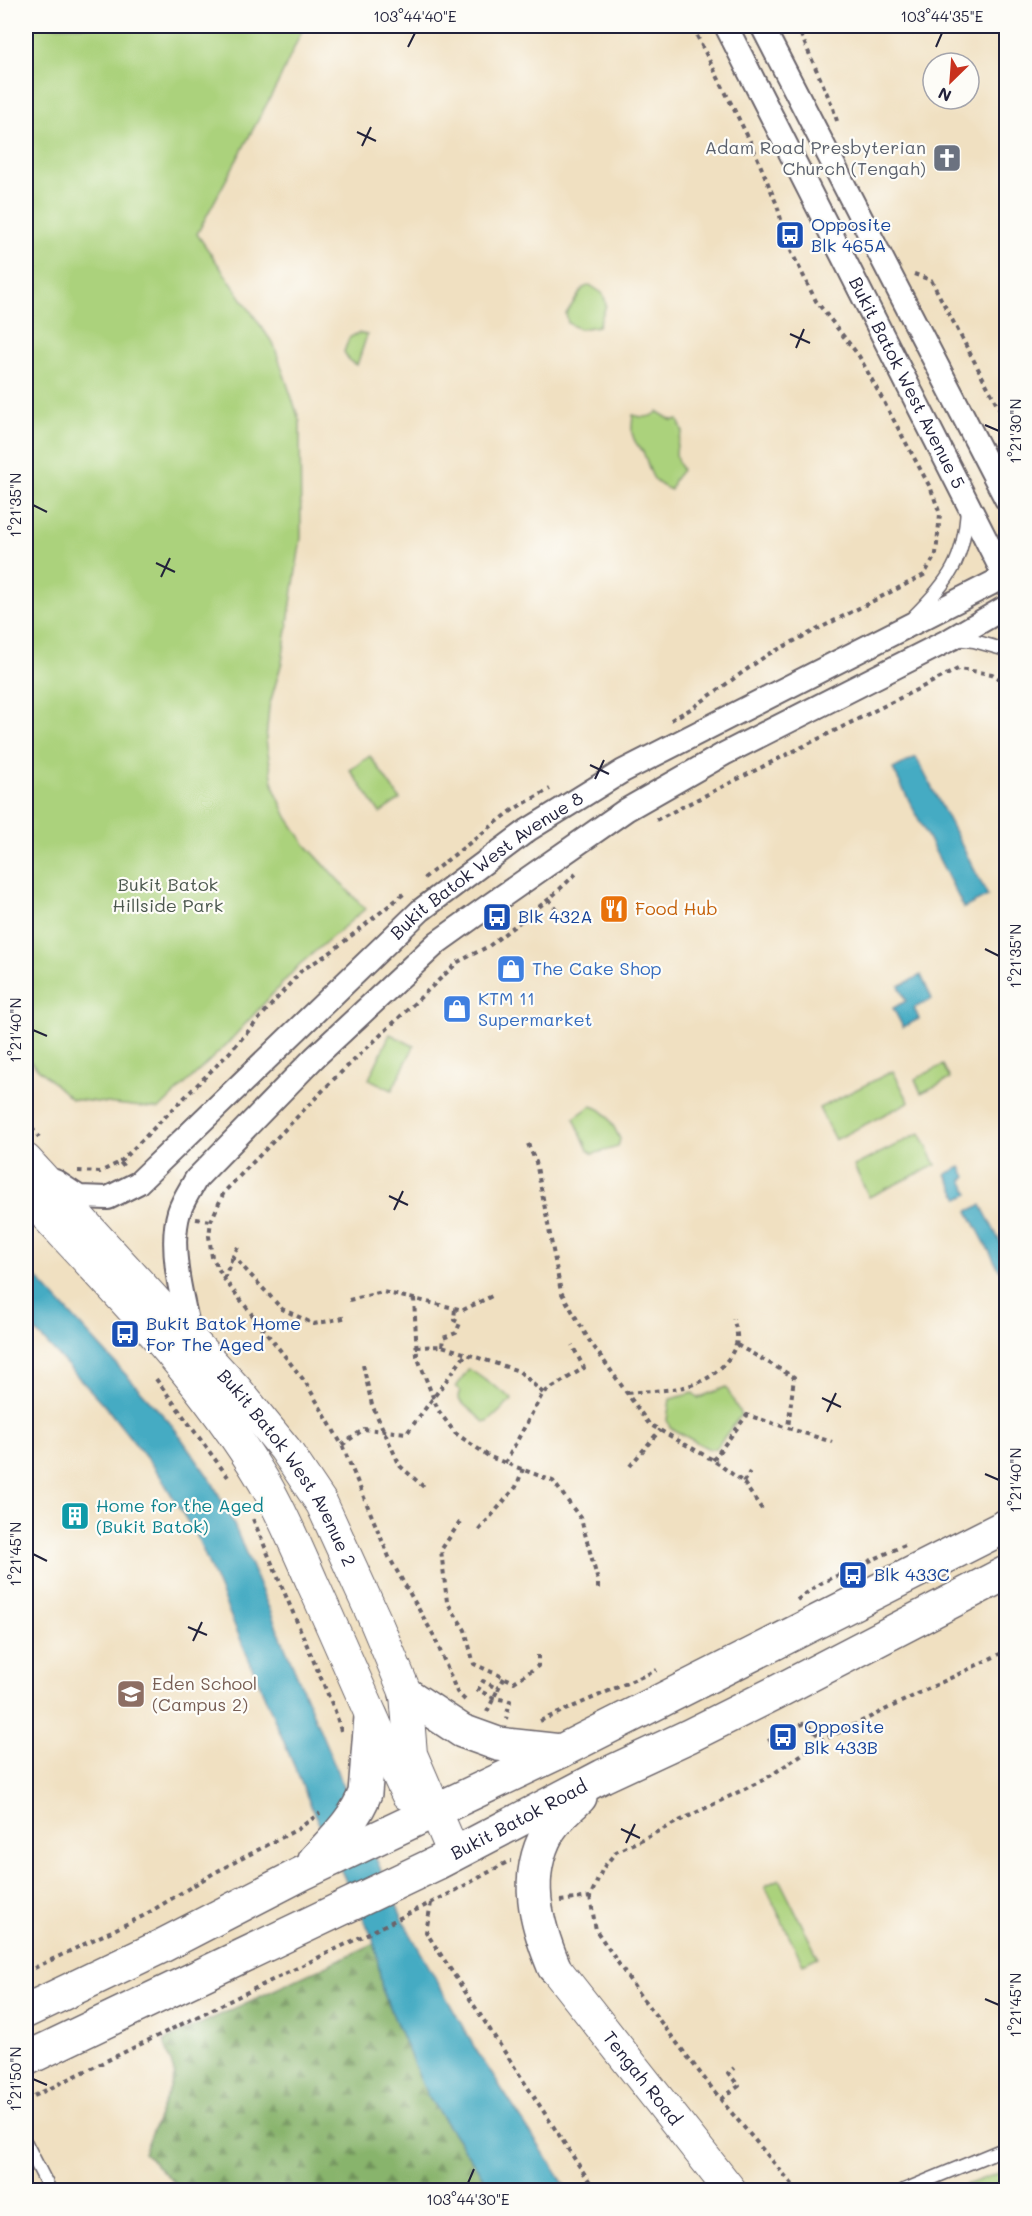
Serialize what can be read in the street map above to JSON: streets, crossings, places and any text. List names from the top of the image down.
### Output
{
  "streets": {
    "main road": ["Bukit Batok West Avenue 2", "Bukit Batok Road", "Tengah Road"],
    "street": ["Bukit Batok West Avenue 5", "Bukit Batok West Avenue 8"]
  },
  "crossings": [
    ["Bukit Batok West Avenue 5", "Bukit Batok West Avenue 8"],
    ["Bukit Batok West Avenue 8", "Bukit Batok West Avenue 2"],
    ["Bukit Batok West Avenue 2", "Bukit Batok Road"]
  ],
  "parks": ["Bukit Batok Hillside Park"],
  "places": {
    "church": ["Adam Road Presbyterian Church (Tengah)"],
    "bus stop": [
      "Opposite Blk 465A",
      "Blk 432A",
      "Bukit Batok Home For The Aged",
      "Blk 433C",
      "Opposite Blk 433B"
    ],
    "restaurant": ["Food Hub"],
    "shop": ["The Cake Shop", "KTM 11 Supermarket"],
    "building": ["Home for the Aged (Bukit Batok)"],
    "school or university": ["Eden School (Campus 2)"]
  },
  "north": "bottom left",
  "coordinates": [
    "103°44'40\"E",
    "103°44'35\"E",
    "1°21'30\"N",
    "1°21'35\"N",
    "1°21'40\"N",
    "1°21'45\"N",
    "1°21'50\"N",
    "103°44'30\"E"
  ]
}
